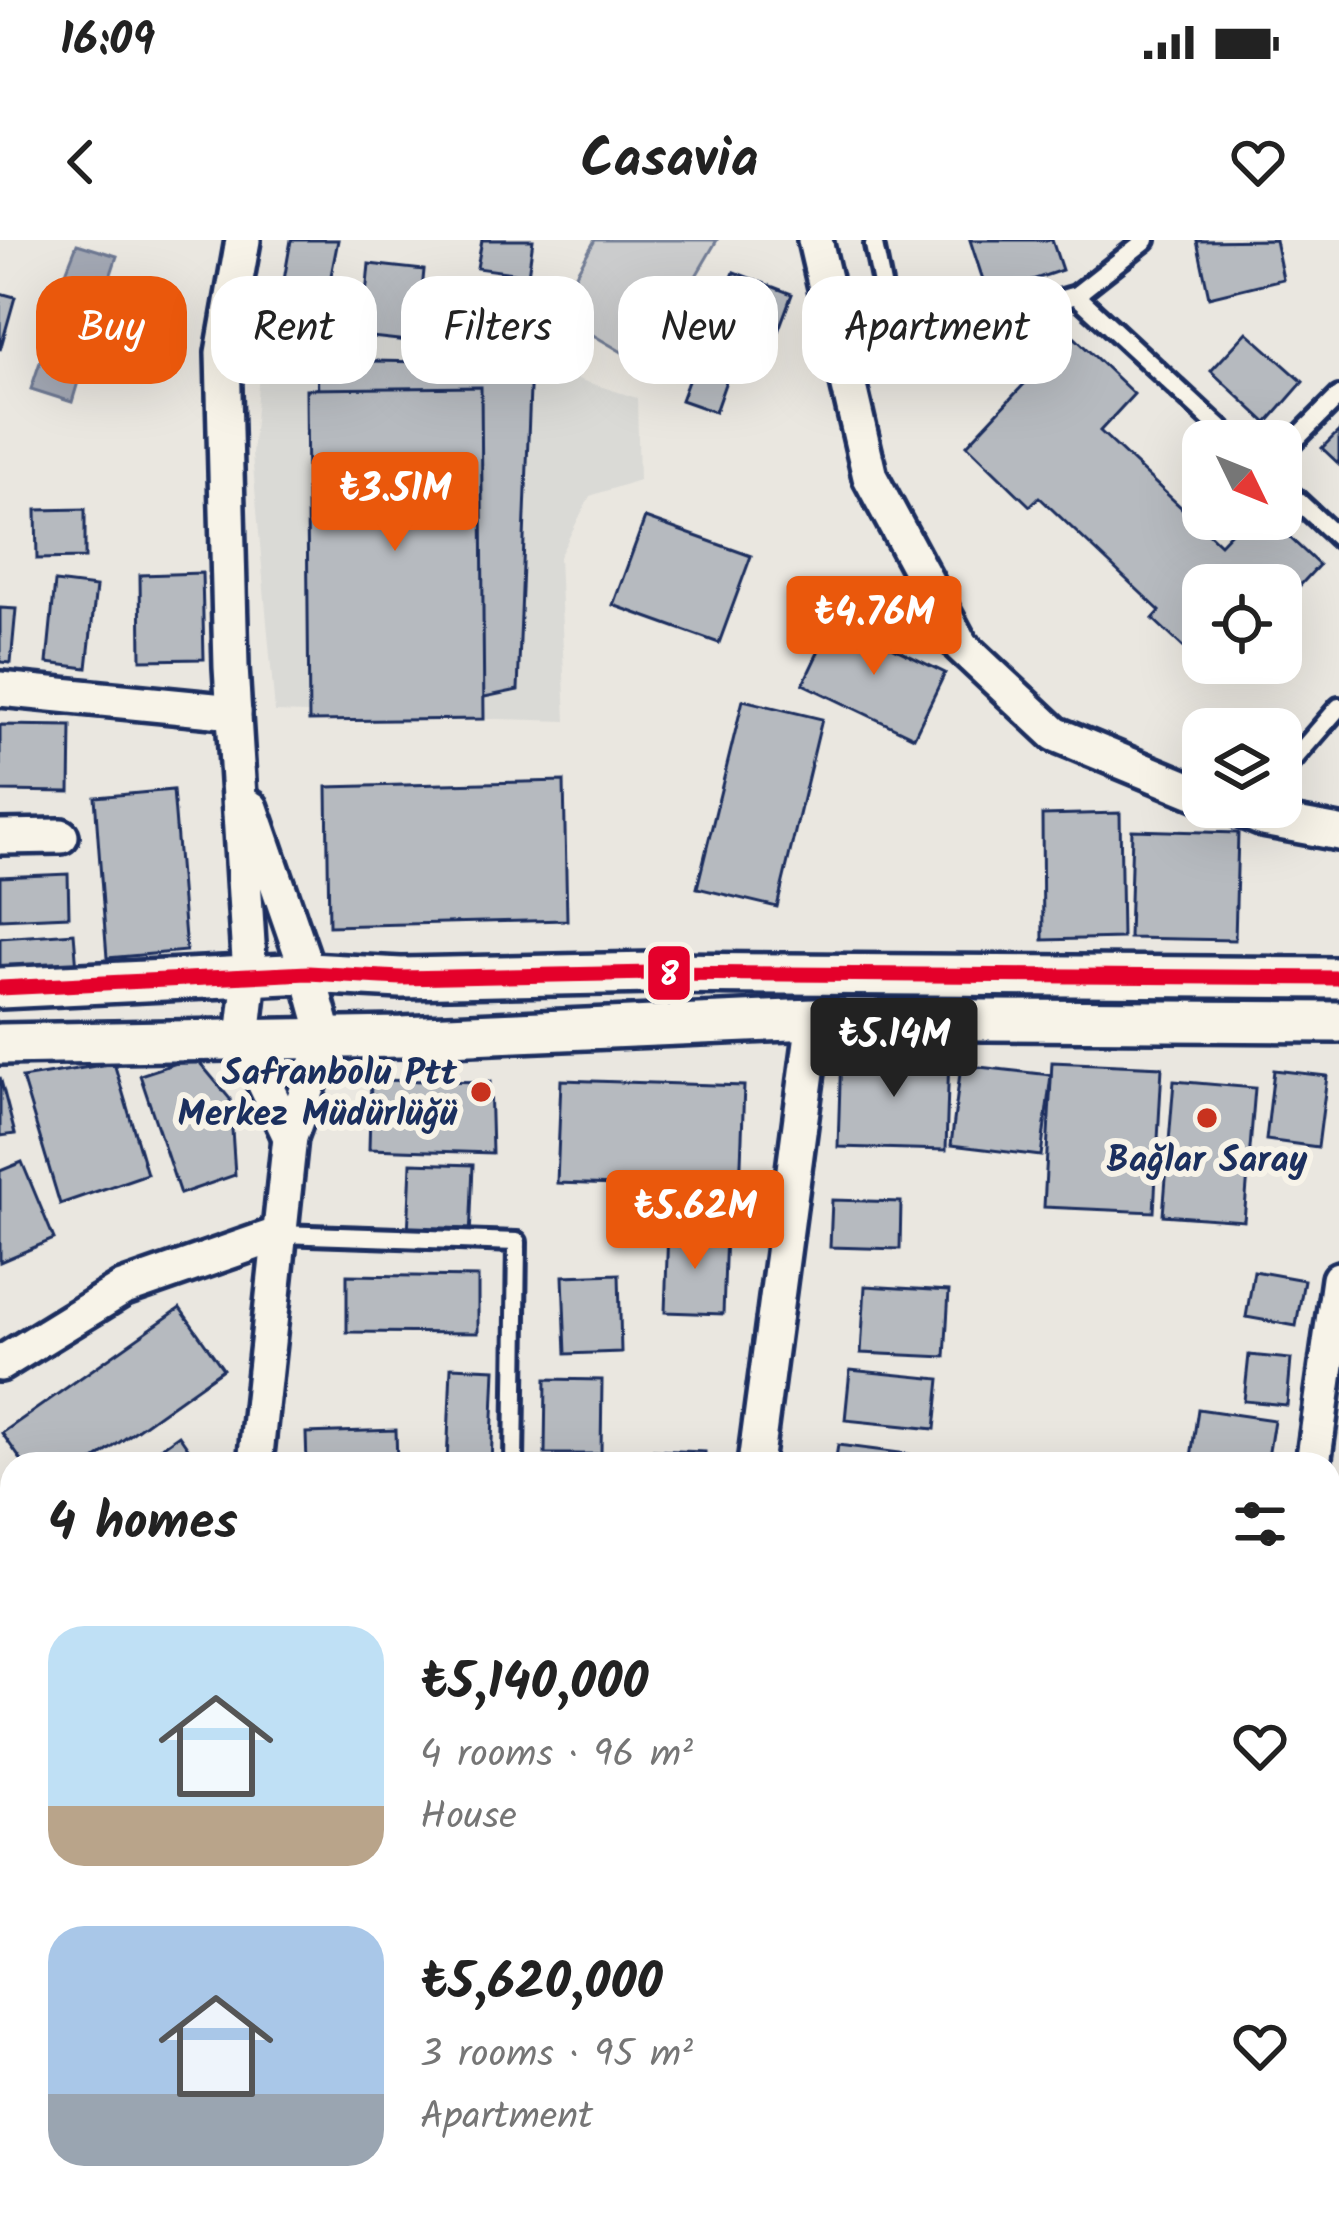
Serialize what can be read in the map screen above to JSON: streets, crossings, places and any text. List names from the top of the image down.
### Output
{
  "places": ["Safranbolu Ptt Merkez Müdürlüğü", "Bağlar Saray"],
  "lines": ["transit line 8"],
  "north": "bottom right",
  "page": {
    "status": "16:09",
    "header": "Casavia",
    "chip": [
      "Buy",
      "Rent",
      "Filters",
      "New",
      "Apartment"
    ],
    "price": [
      "₺3.51M",
      "₺4.76M",
      "₺5.14M",
      "₺5.62M"
    ],
    "heading": "4 homes",
    "list": [
      {
        "name": "₺5,140,000",
        "note": "4 rooms · 96 m² · House"
      },
      {
        "name": "₺5,620,000",
        "note": "3 rooms · 95 m² · Apartment"
      }
    ]
  }
}
